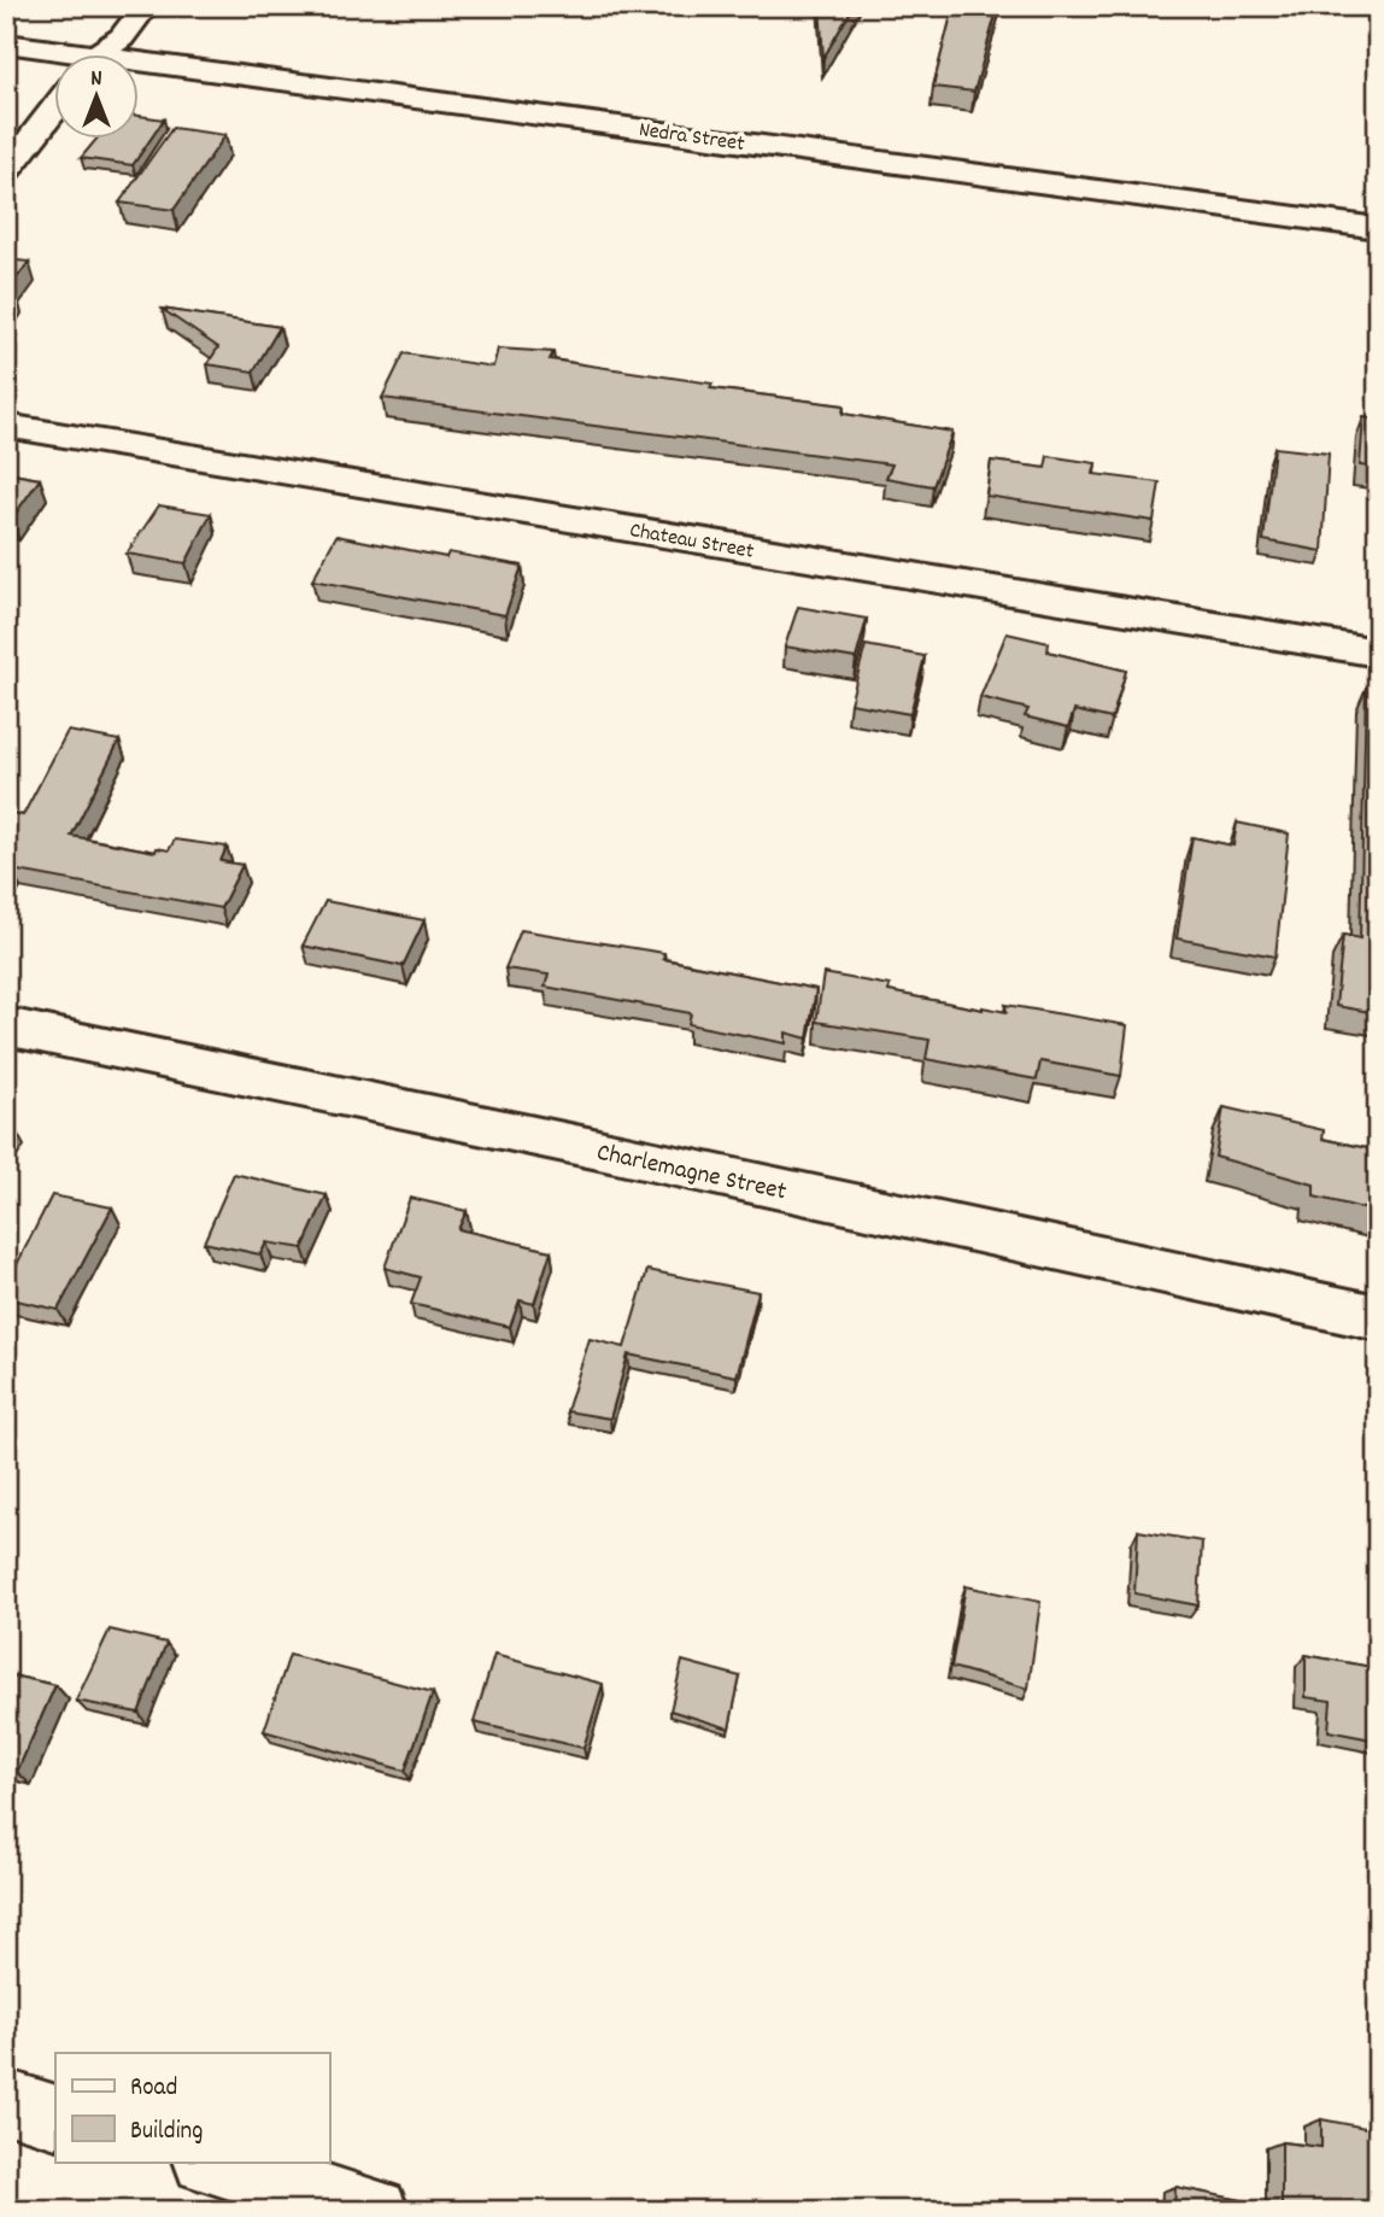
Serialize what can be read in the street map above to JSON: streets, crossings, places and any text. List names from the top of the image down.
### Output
{
  "streets": {
    "street": ["Nedra Street", "Chateau Street", "Charlemagne Street"]
  },
  "legend": ["Road", "Building"],
  "north": "top"
}
